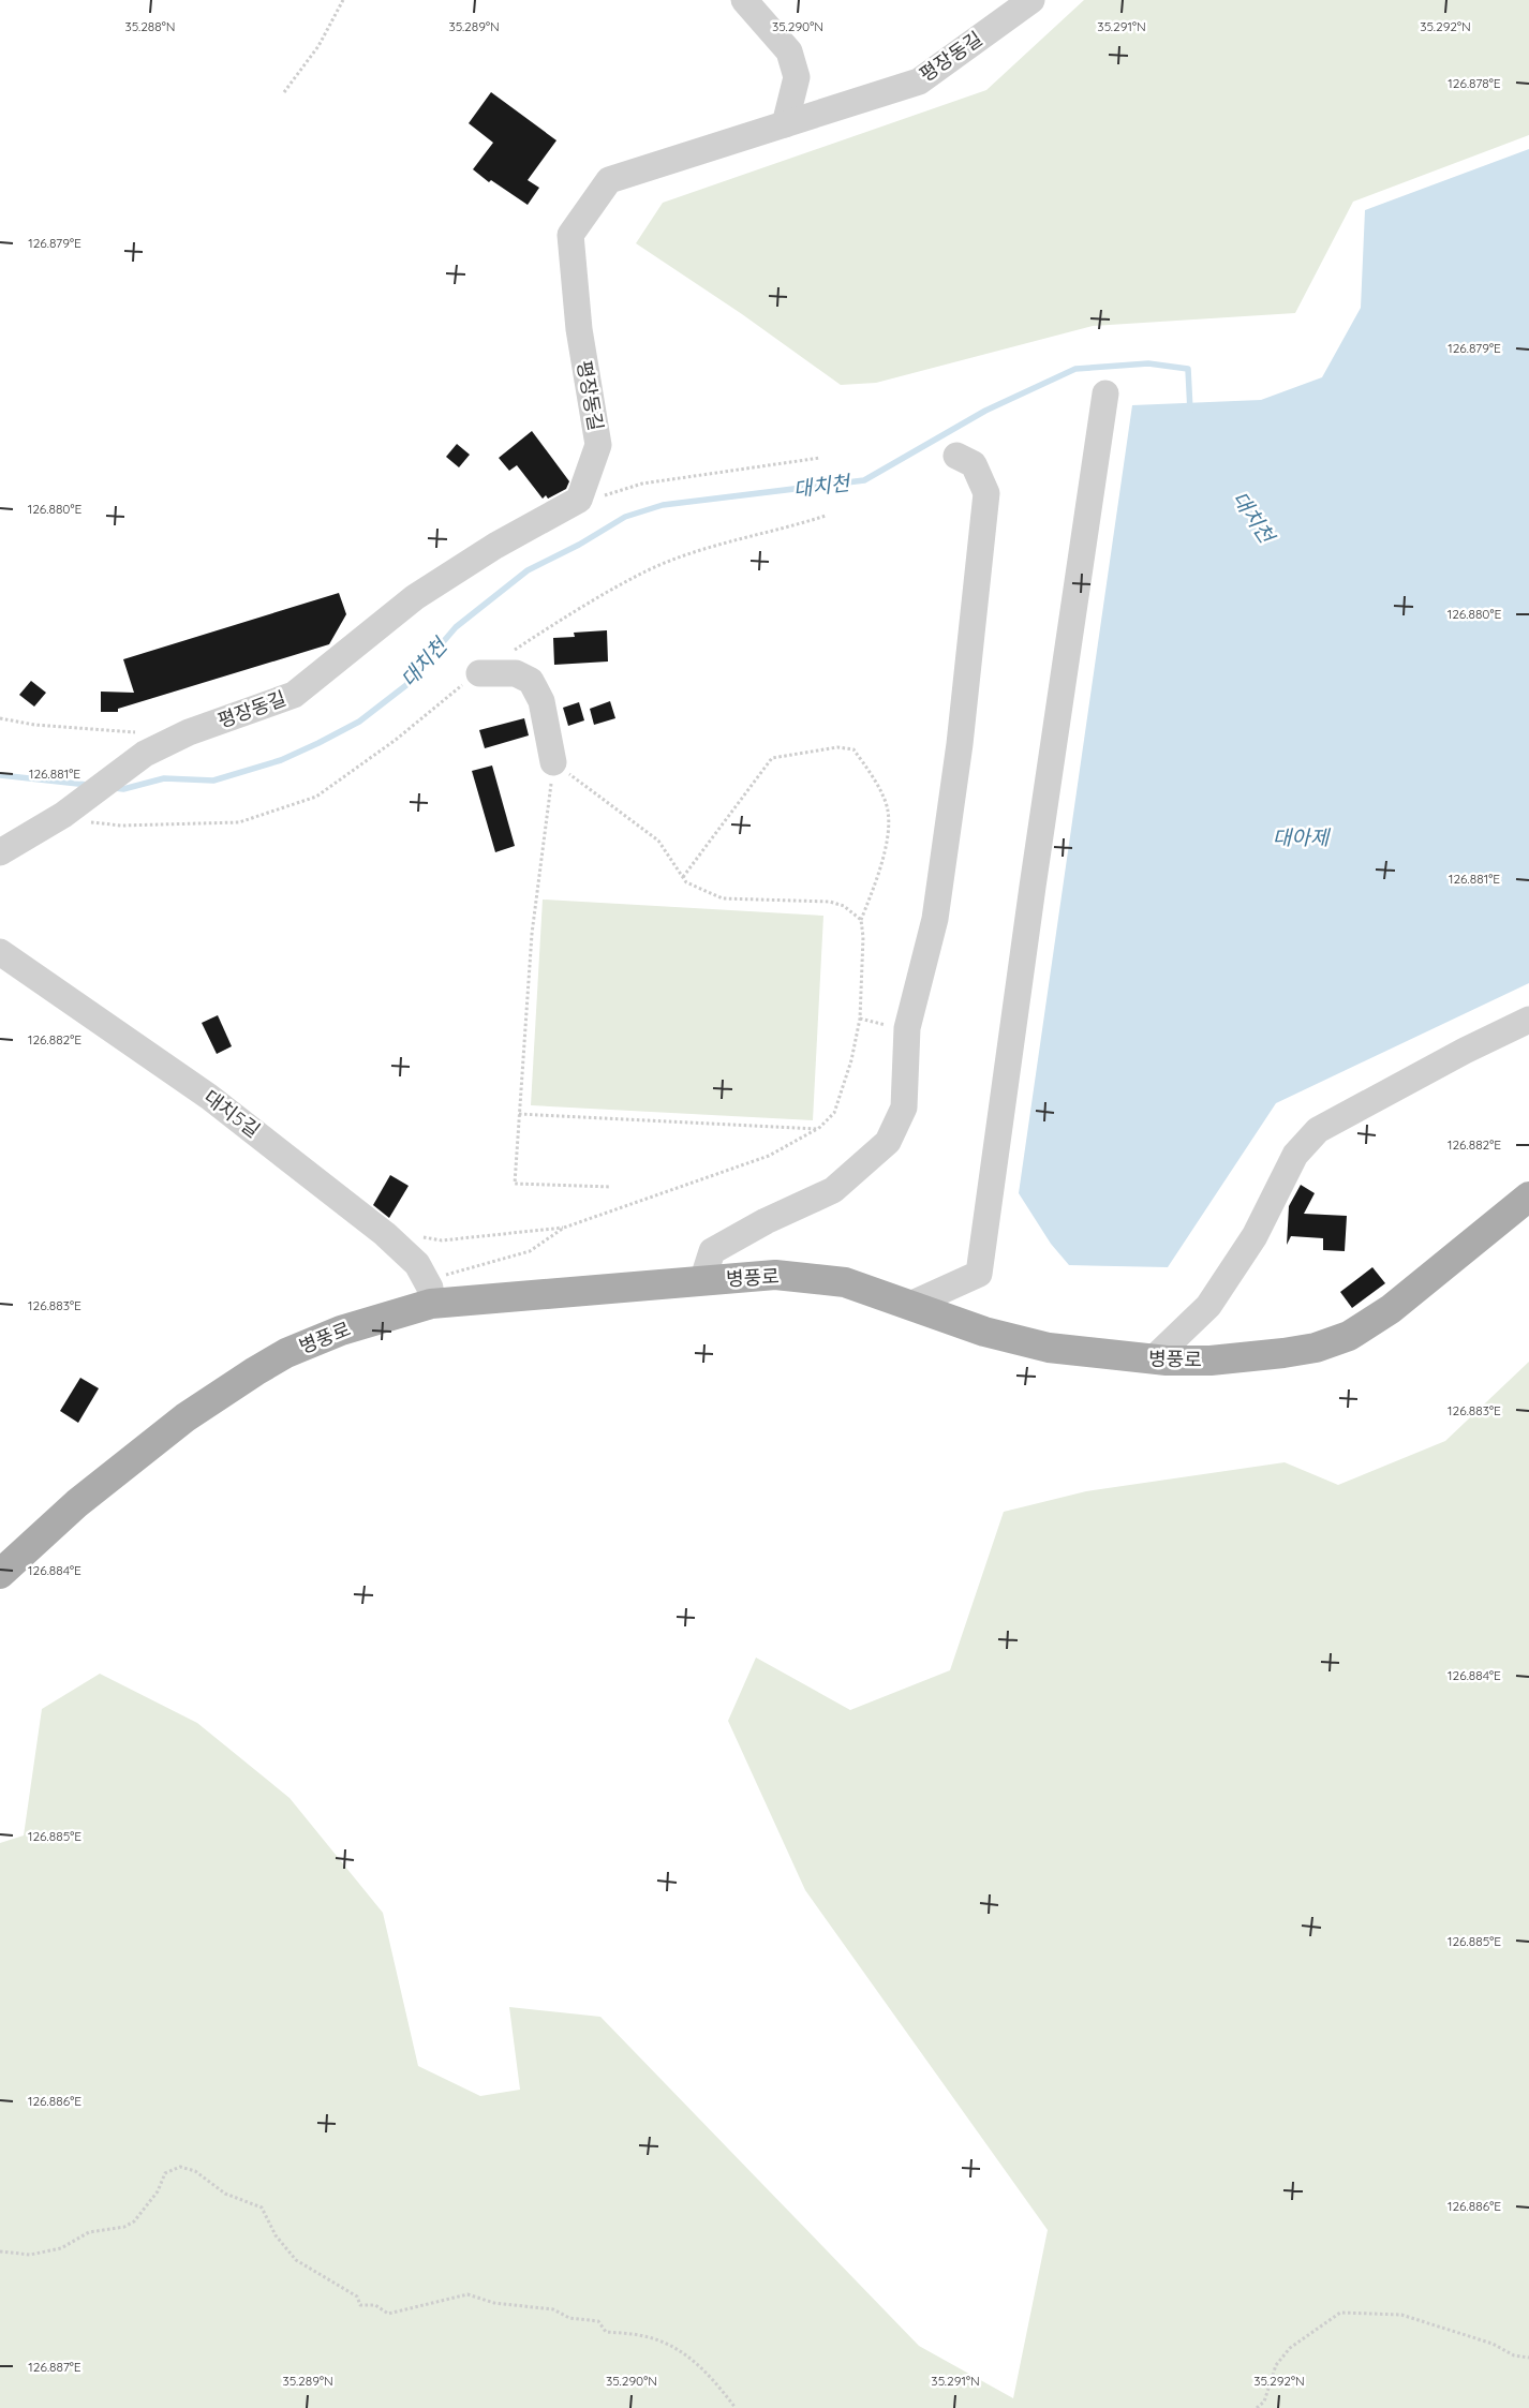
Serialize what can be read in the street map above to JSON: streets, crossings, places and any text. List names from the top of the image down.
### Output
{
  "streets": {
    "main road": ["병풍로"],
    "street": ["평장동길", "대치5길"]
  },
  "crossings": [
    ["대치5길", "병풍로"]
  ],
  "water": ["대치천", "대아제"],
  "coordinates": [
    "35.288°N",
    "35.289°N",
    "35.290°N",
    "35.291°N",
    "35.292°N",
    "126.878°E",
    "126.879°E",
    "126.880°E",
    "126.881°E",
    "126.882°E",
    "126.883°E",
    "126.884°E",
    "126.885°E",
    "126.886°E",
    "126.887°E"
  ]
}
